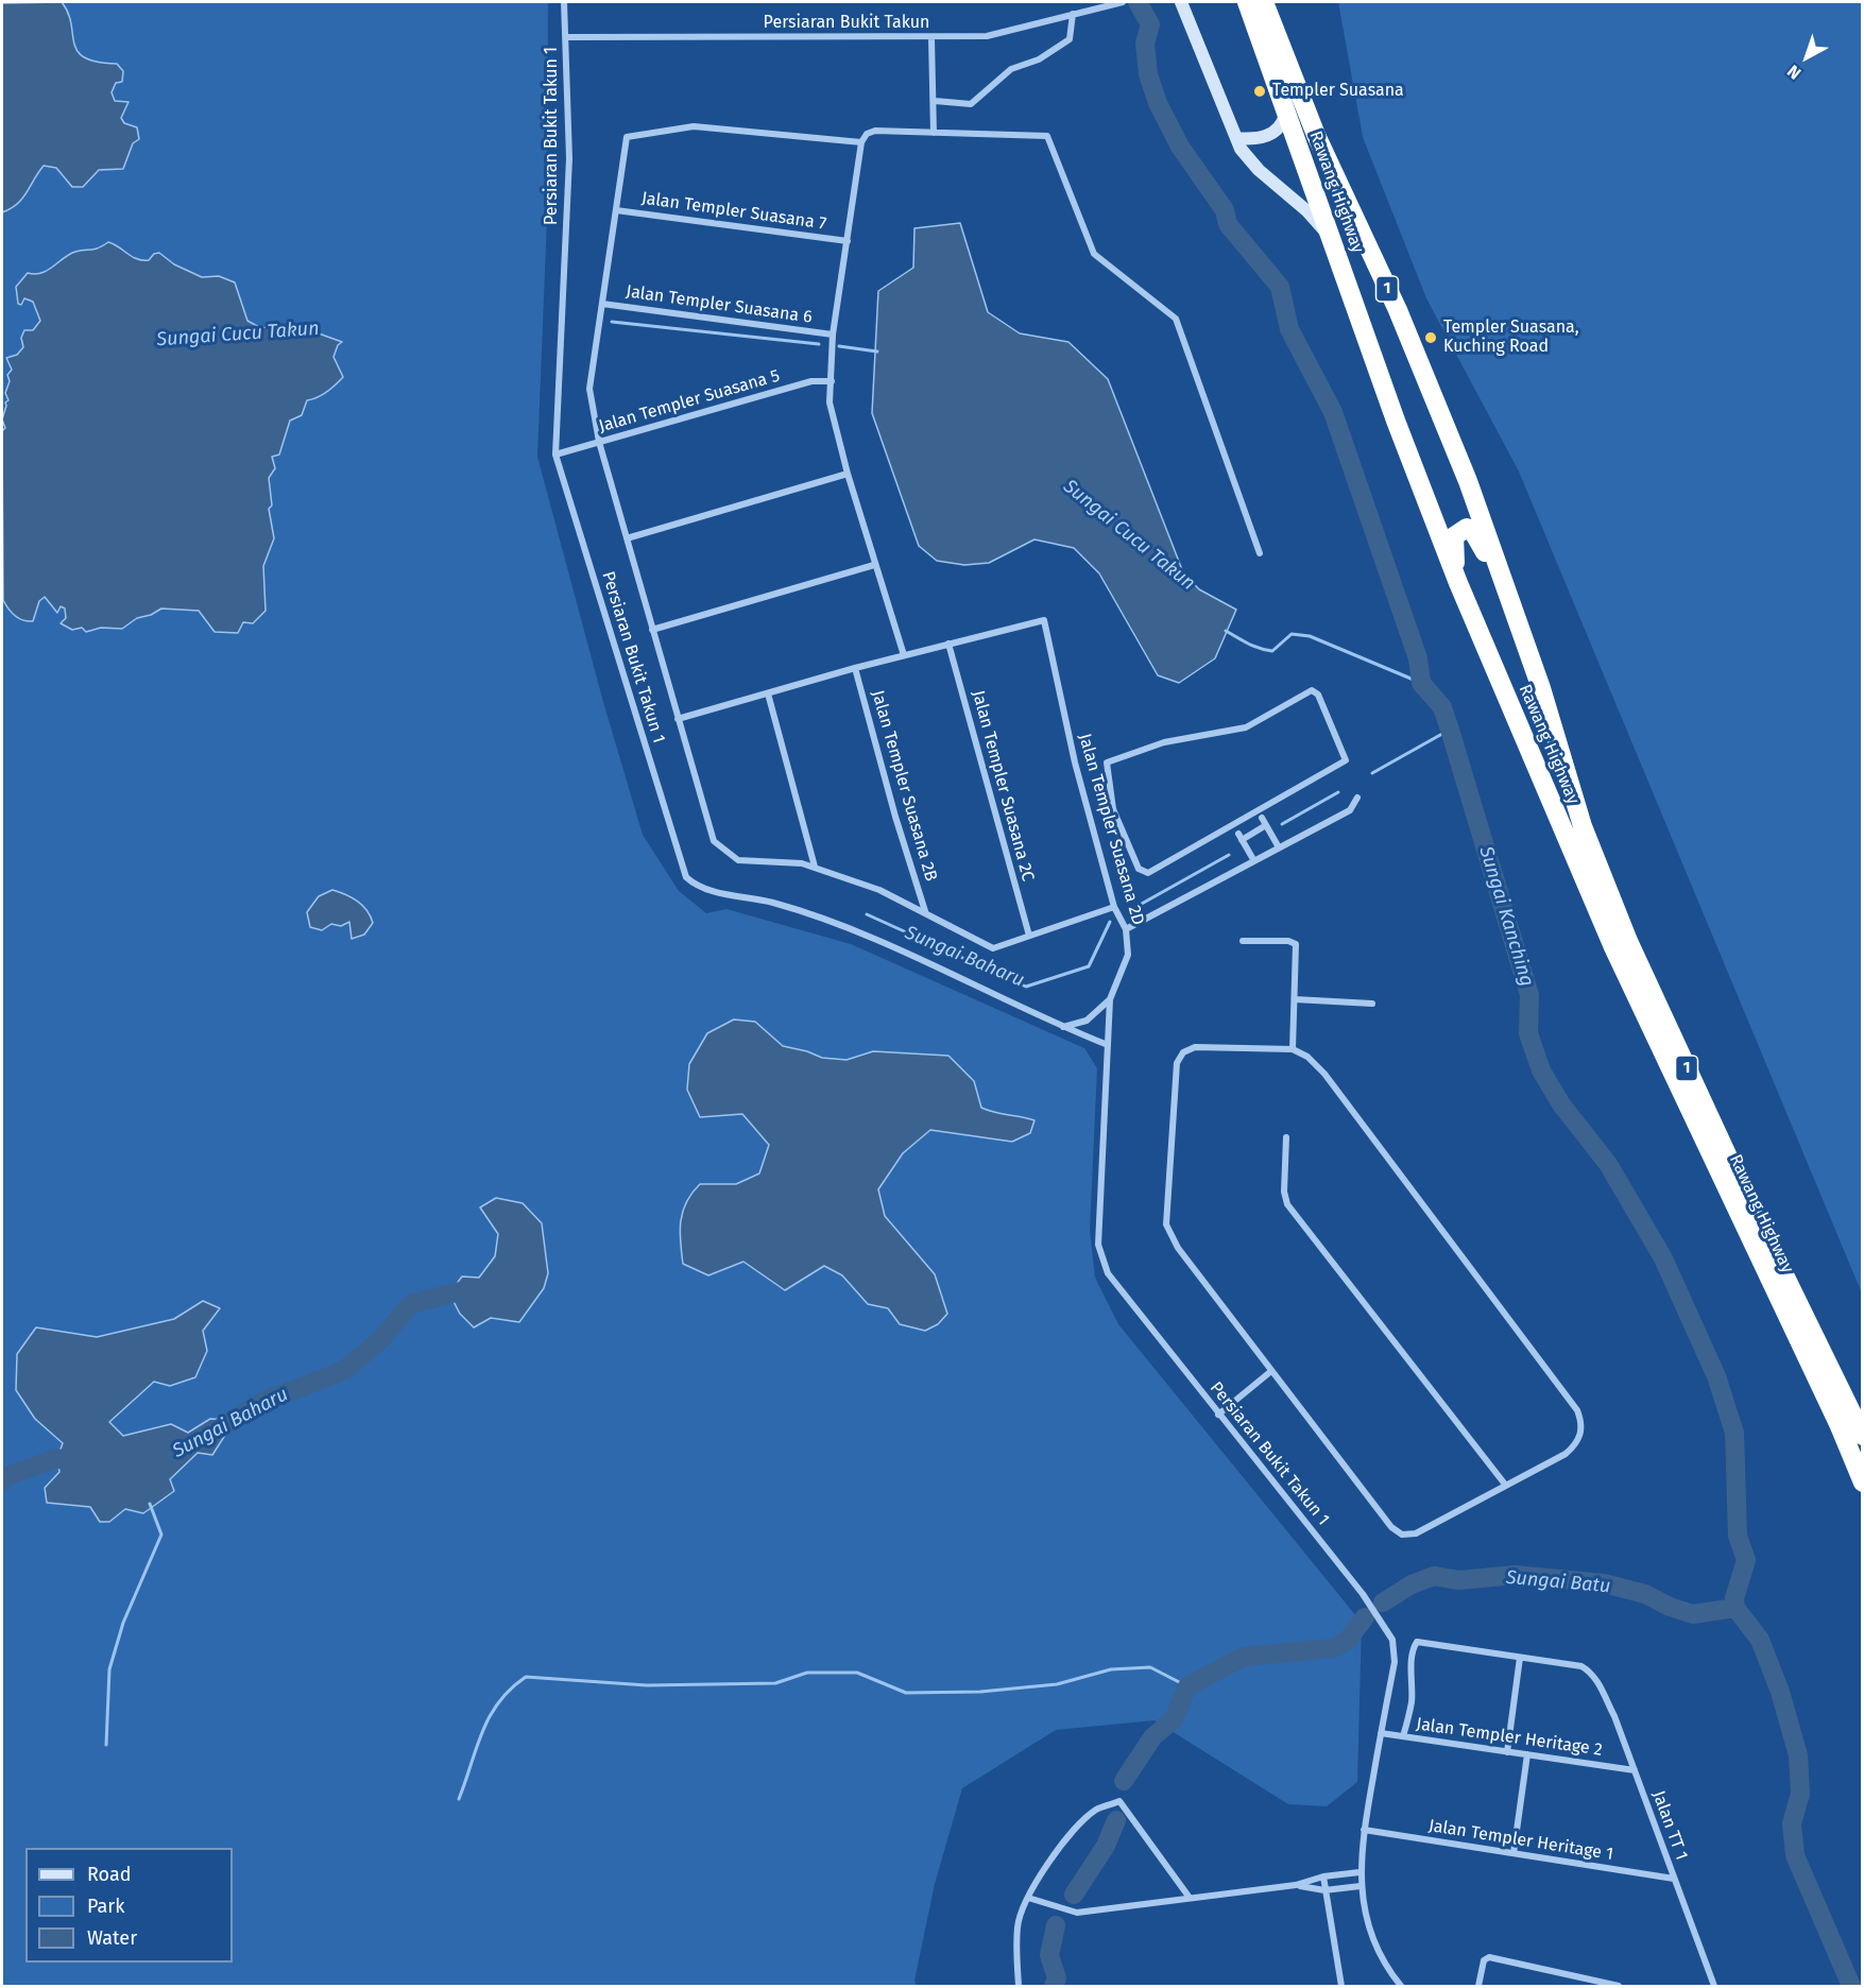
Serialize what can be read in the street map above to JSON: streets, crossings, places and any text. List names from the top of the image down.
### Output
{
  "streets": {
    "highway": ["Rawang Highway", "1"],
    "street": [
      "Persiaran Bukit Takun",
      "Persiaran Bukit Takun 1",
      "Jalan Templer Suasana 7",
      "Jalan Templer Suasana 6",
      "Jalan Templer Suasana 5",
      "Jalan Templer Suasana 2B",
      "Jalan Templer Suasana 2C",
      "Jalan Templer Suasana 2D",
      "Jalan Templer Heritage 2",
      "Jalan TT 1",
      "Jalan Templer Heritage 1"
    ]
  },
  "crossings": [
    ["Persiaran Bukit Takun", "Persiaran Bukit Takun 1"],
    ["Persiaran Bukit Takun 1", "Jalan Templer Suasana 5"],
    ["Persiaran Bukit Takun 1", "Jalan Templer Suasana 2D"],
    ["Persiaran Bukit Takun 1", "Jalan Templer Heritage 2"],
    ["Persiaran Bukit Takun 1", "Jalan Templer Heritage 1"],
    ["Jalan Templer Suasana 2C", "Jalan Templer Suasana 2D"],
    ["Jalan Templer Heritage 2", "Jalan TT 1"],
    ["Jalan TT 1", "Jalan Templer Heritage 1"]
  ],
  "water": [
    "Sungai Cucu Takun",
    "Sungai Kanching",
    "Sungai Baharu",
    "Sungai Batu"
  ],
  "places": ["Templer Suasana", "Templer Suasana, Kuching Road"],
  "legend": ["Road", "Park", "Water"],
  "north": "bottom left"
}
